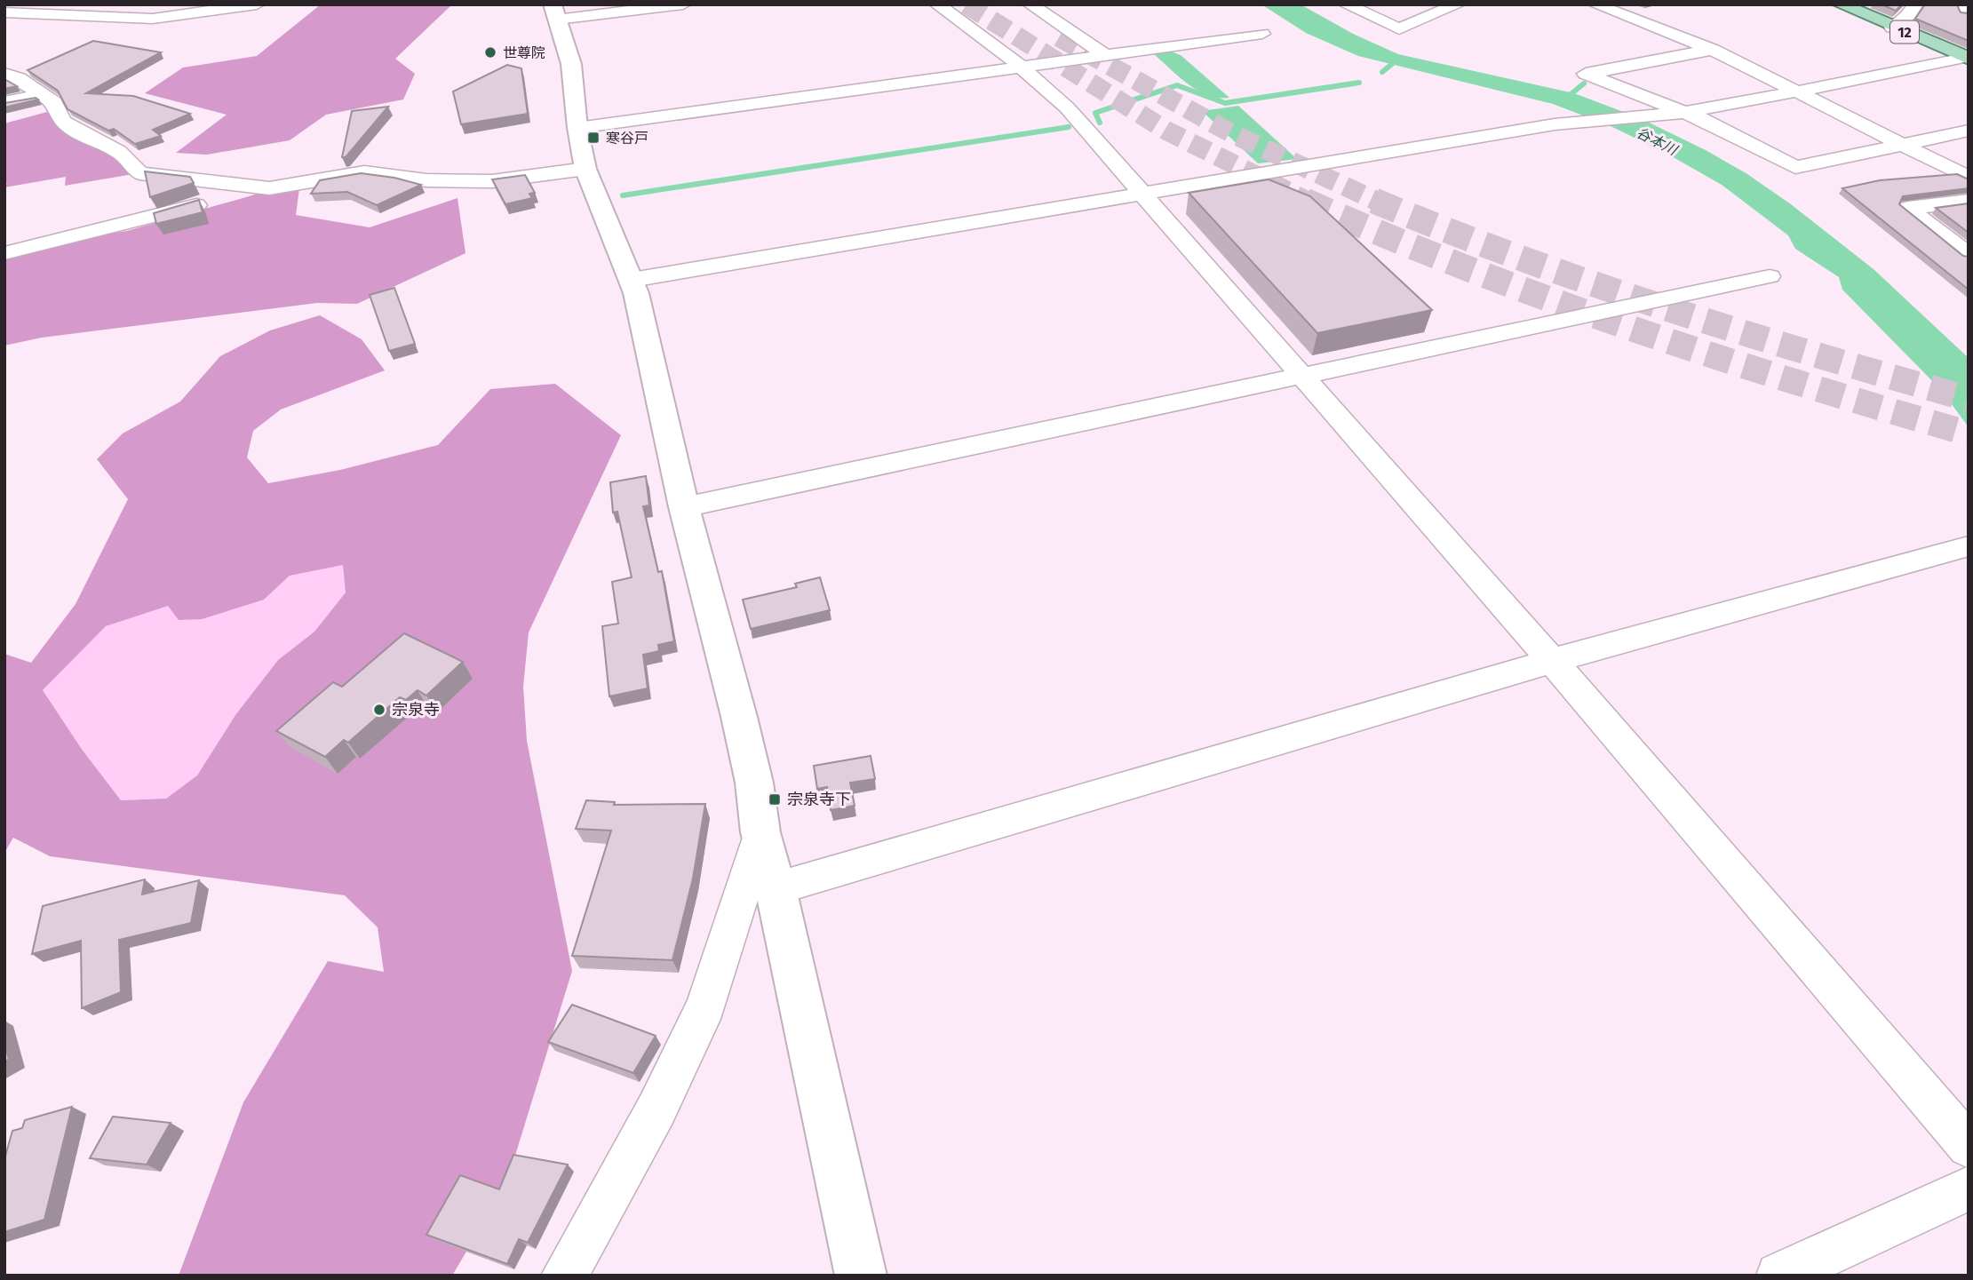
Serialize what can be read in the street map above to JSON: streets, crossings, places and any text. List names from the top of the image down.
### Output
{
  "streets": {
    "main road": ["12"]
  },
  "water": ["谷本川"],
  "places": {
    "other": ["世尊院", "宗泉寺"],
    "transit": ["寒谷戸", "宗泉寺下"]
  }
}
